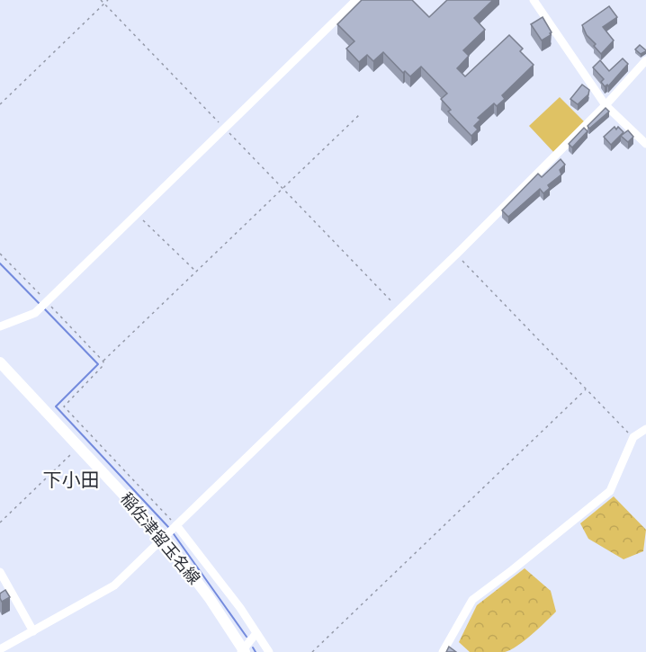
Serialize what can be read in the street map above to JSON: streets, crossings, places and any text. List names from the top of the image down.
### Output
{
  "streets": {
    "main road": ["稲佐津留玉名線"]
  },
  "districts": ["下小田"]
}
